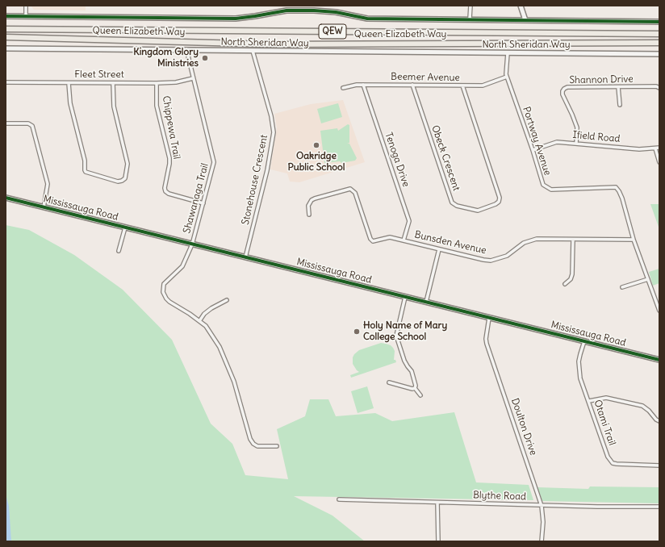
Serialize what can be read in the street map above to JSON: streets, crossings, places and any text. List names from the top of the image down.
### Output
{
  "streets": {
    "highway": ["Queen Elizabeth Way", "QEW"],
    "street": [
      "North Sheridan Way",
      "Fleet Street",
      "Beemer Avenue",
      "Shannon Drive",
      "Chippewa Trail",
      "Ifield Road",
      "Portway Avenue",
      "Obeck Crescent",
      "Tenoga Drive",
      "Stonehouse Crescent",
      "Shawanaga Trail",
      "Mississauga Road",
      "Bunsden Avenue",
      "Otami Trail",
      "Doulton Drive",
      "Blythe Road"
    ]
  },
  "crossings": [
    ["North Sheridan Way", "Portway Avenue"],
    ["North Sheridan Way", "Stonehouse Crescent"],
    ["North Sheridan Way", "Shawanaga Trail"],
    ["Fleet Street", "Chippewa Trail"],
    ["Fleet Street", "Shawanaga Trail"],
    ["Beemer Avenue", "Portway Avenue"],
    ["Beemer Avenue", "Obeck Crescent"],
    ["Beemer Avenue", "Tenoga Drive"],
    ["Shannon Drive", "Ifield Road"],
    ["Chippewa Trail", "Shawanaga Trail"],
    ["Ifield Road", "Portway Avenue"],
    ["Portway Avenue", "Bunsden Avenue"],
    ["Tenoga Drive", "Bunsden Avenue"],
    ["Stonehouse Crescent", "Mississauga Road"],
    ["Shawanaga Trail", "Mississauga Road"],
    ["Mississauga Road", "Otami Trail"],
    ["Mississauga Road", "Doulton Drive"],
    ["Doulton Drive", "Blythe Road"]
  ],
  "places": ["Kingdom Glory Ministries", "Oakridge Public School", "Holy Name of Mary College School"]
}
